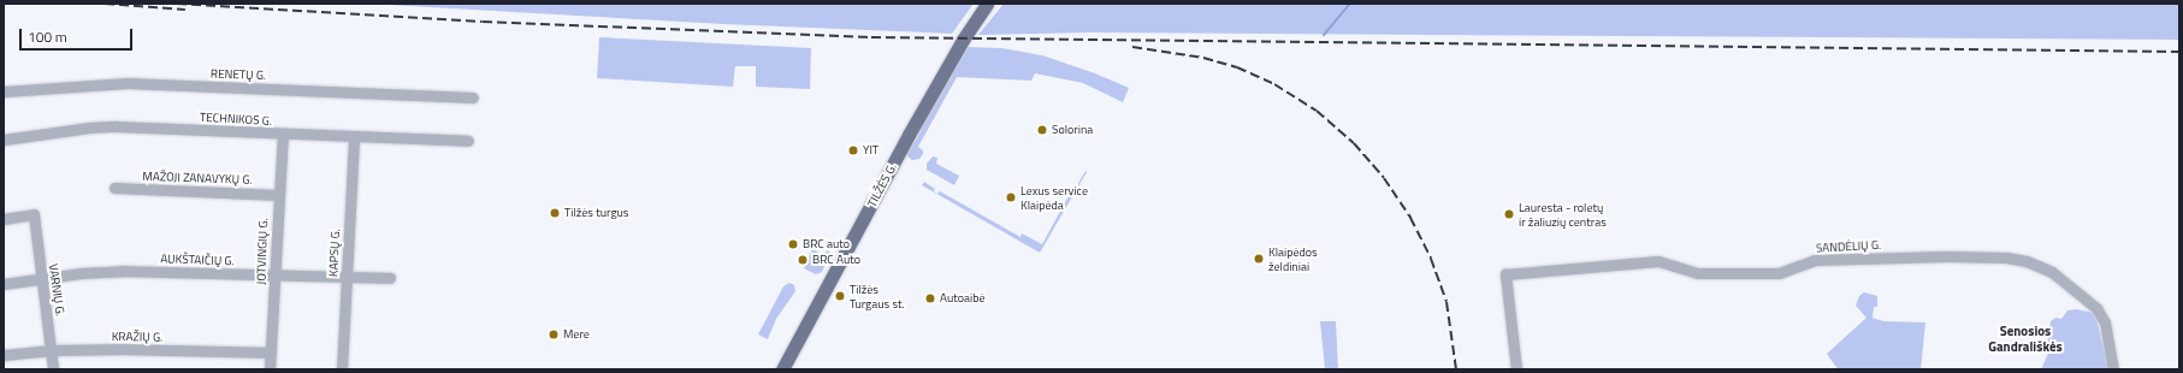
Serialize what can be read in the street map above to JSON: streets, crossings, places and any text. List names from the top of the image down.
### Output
{
  "streets": {
    "main road": ["TILŽĖS G."],
    "street": [
      "RENETŲ G.",
      "TECHNIKOS G.",
      "MAŽOJI ZANAVYKŲ G.",
      "SANDĖLIŲ G.",
      "JOTVINGIŲ G.",
      "KAPSŲ G.",
      "AUKŠTAIČIŲ G.",
      "VARNIŲ G.",
      "KRAŽIŲ G."
    ]
  },
  "crossings": [
    ["TECHNIKOS G.", "JOTVINGIŲ G."],
    ["TECHNIKOS G.", "KAPSŲ G."],
    ["MAŽOJI ZANAVYKŲ G.", "JOTVINGIŲ G."],
    ["JOTVINGIŲ G.", "AUKŠTAIČIŲ G."],
    ["JOTVINGIŲ G.", "KRAŽIŲ G."],
    ["KAPSŲ G.", "AUKŠTAIČIŲ G."],
    ["AUKŠTAIČIŲ G.", "VARNIŲ G."],
    ["VARNIŲ G.", "KRAŽIŲ G."]
  ],
  "districts": ["Senosios Gandrališkės"],
  "places": [
    "Solorina",
    "YIT",
    "Lexus service Klaipėda",
    "Tilžės turgus",
    "Lauresta - roletų ir žaliuzių centras",
    "BRC auto",
    "Klaipėdos želdiniai",
    "BRC Auto",
    "Tilžės Turgaus st.",
    "Autoaibė",
    "Mere"
  ],
  "scale_bar": "100 m"
}
